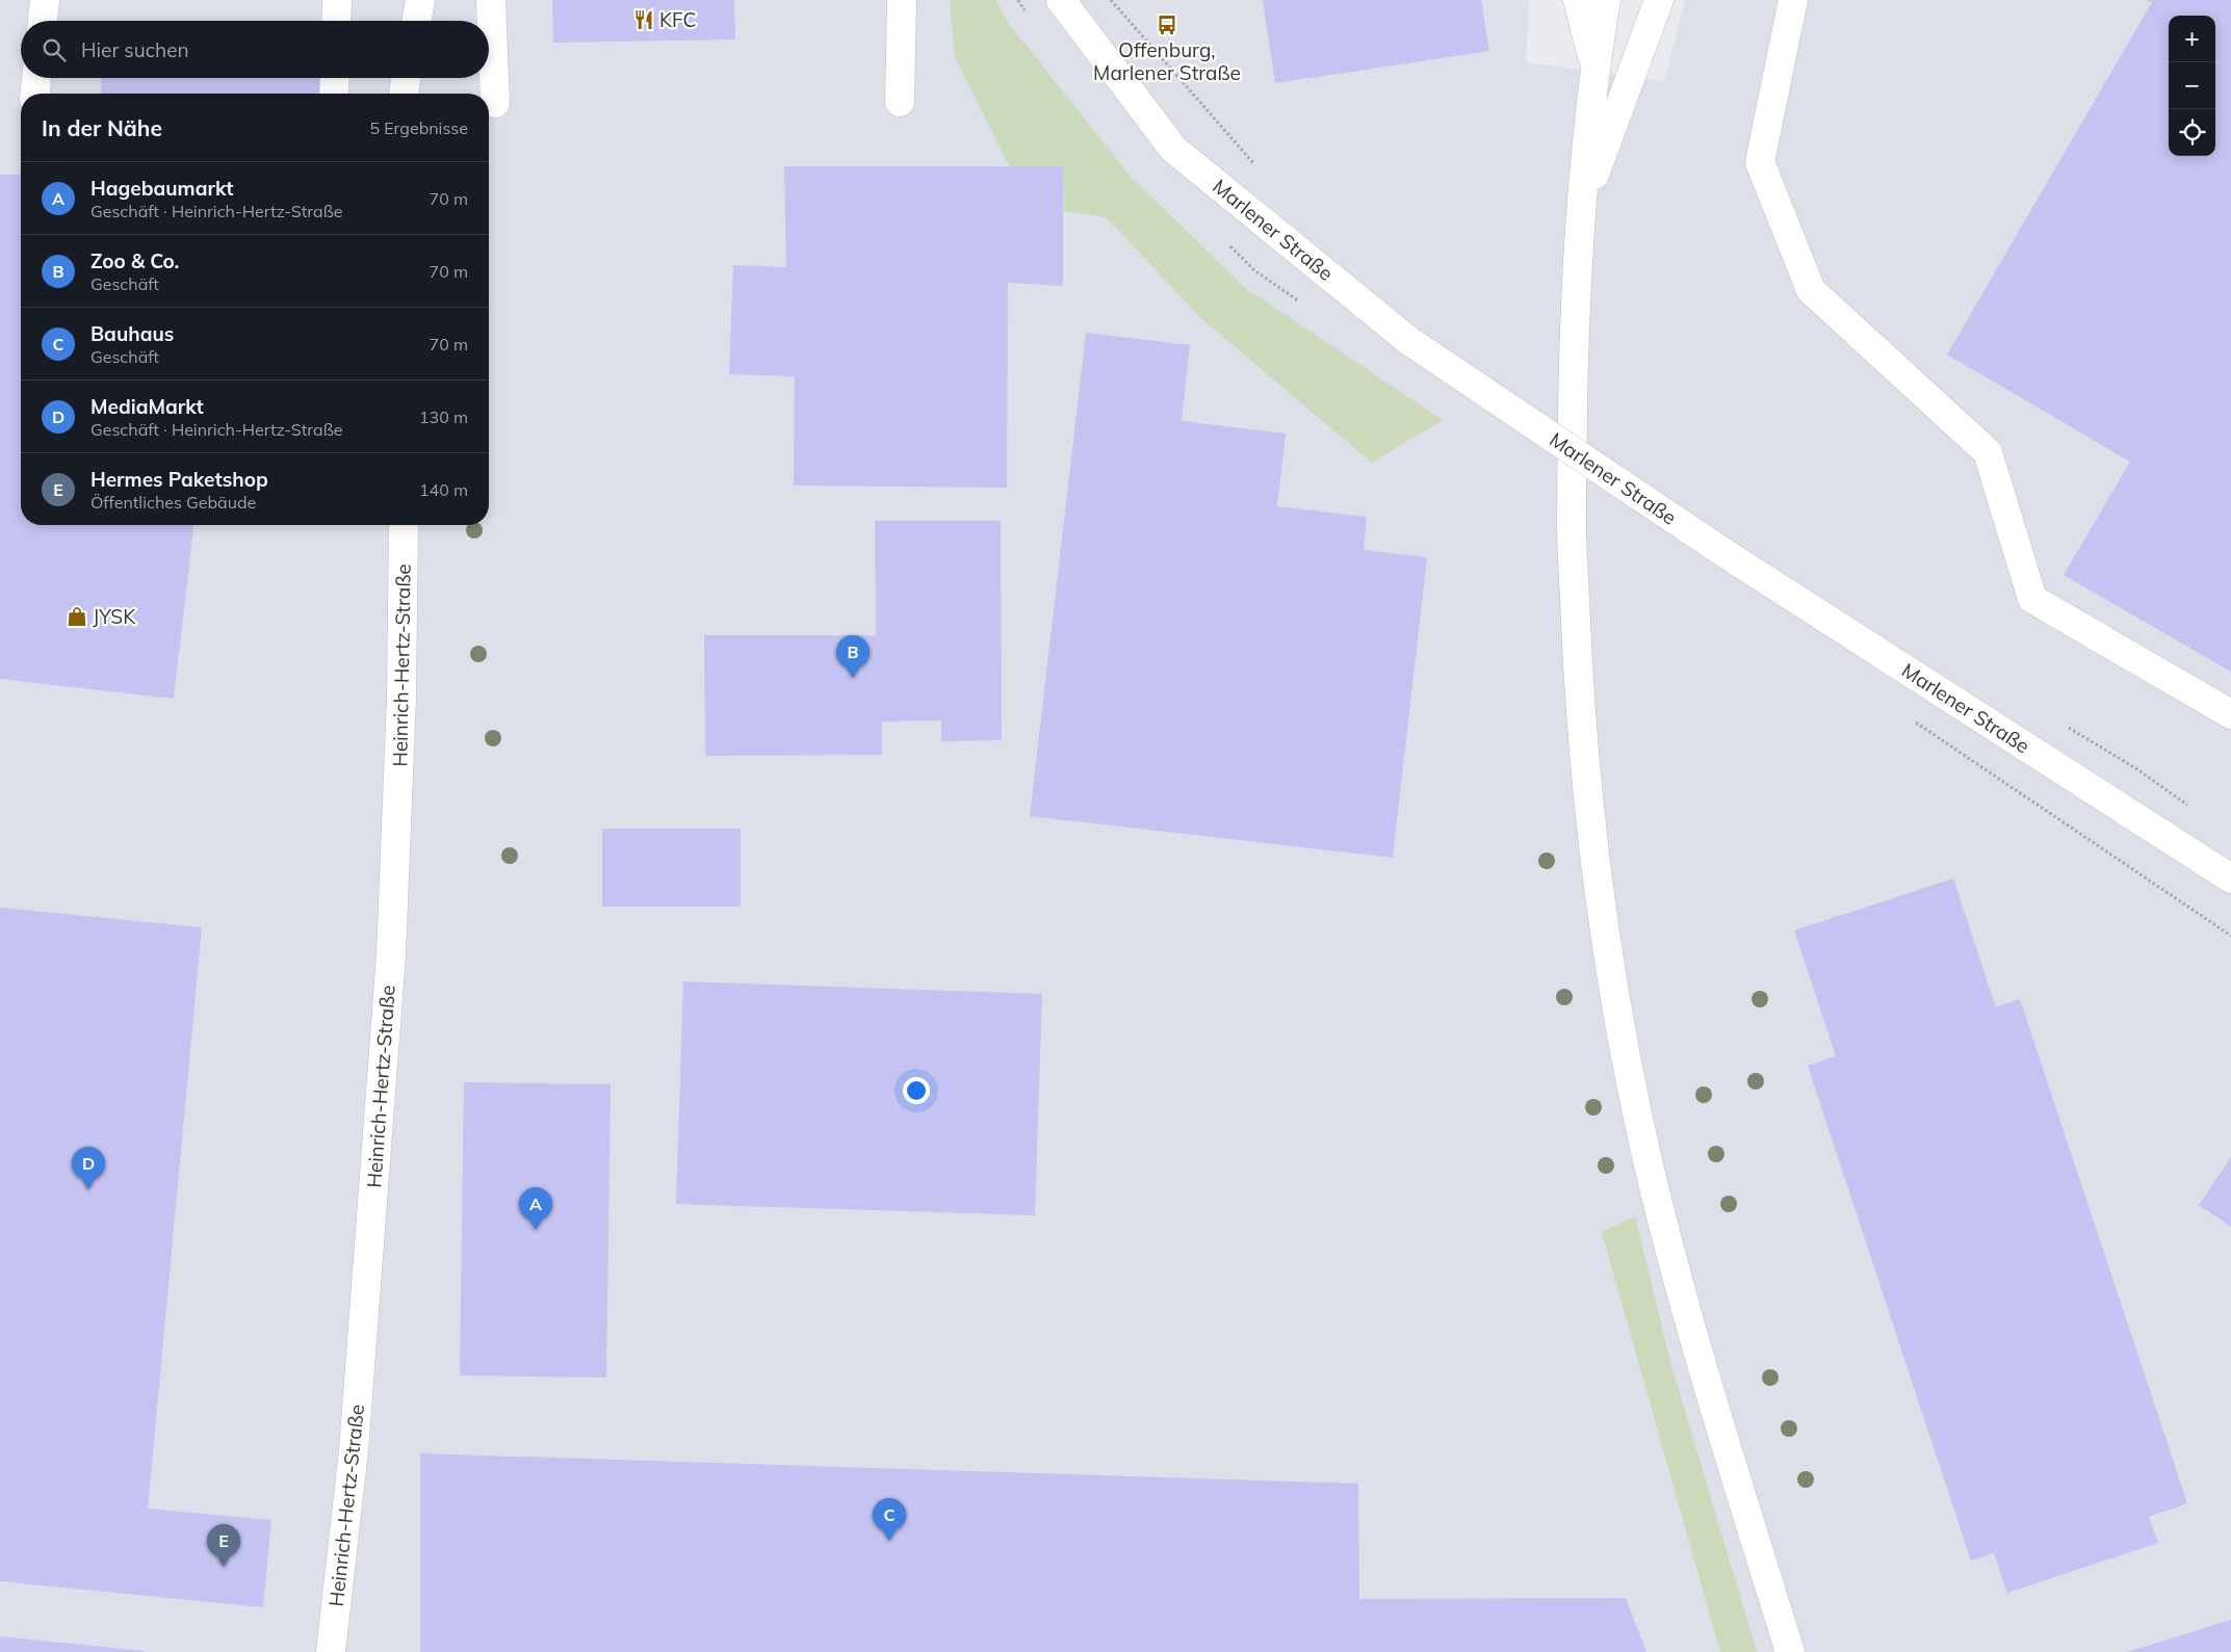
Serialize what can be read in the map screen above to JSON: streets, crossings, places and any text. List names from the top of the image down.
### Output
{
  "streets": {
    "street": ["Marlener Straße", "Heinrich-Hertz-Straße"]
  },
  "places": {
    "restaurant": ["KFC"],
    "bus stop": ["Offenburg, Marlener Straße"],
    "shop": ["JYSK"]
  },
  "page": {
    "map_buttons": ["+", "−"],
    "search": "Hier suchen",
    "heading": ["In der Nähe", "5 Ergebnisse"],
    "list": [
      {
        "mark": "A",
        "name": "Hagebaumarkt",
        "note": "Geschäft · Heinrich-Hertz-Straße",
        "value": "70 m"
      },
      {
        "mark": "B",
        "name": "Zoo & Co.",
        "note": "Geschäft",
        "value": "70 m"
      },
      {
        "mark": "C",
        "name": "Bauhaus",
        "note": "Geschäft",
        "value": "70 m"
      },
      {
        "mark": "D",
        "name": "MediaMarkt",
        "note": "Geschäft · Heinrich-Hertz-Straße",
        "value": "130 m"
      },
      {
        "mark": "E",
        "name": "Hermes Paketshop",
        "note": "Öffentliches Gebäude",
        "value": "140 m"
      }
    ],
    "pins": [
      "B",
      "D",
      "A",
      "C",
      "E"
    ]
  }
}
